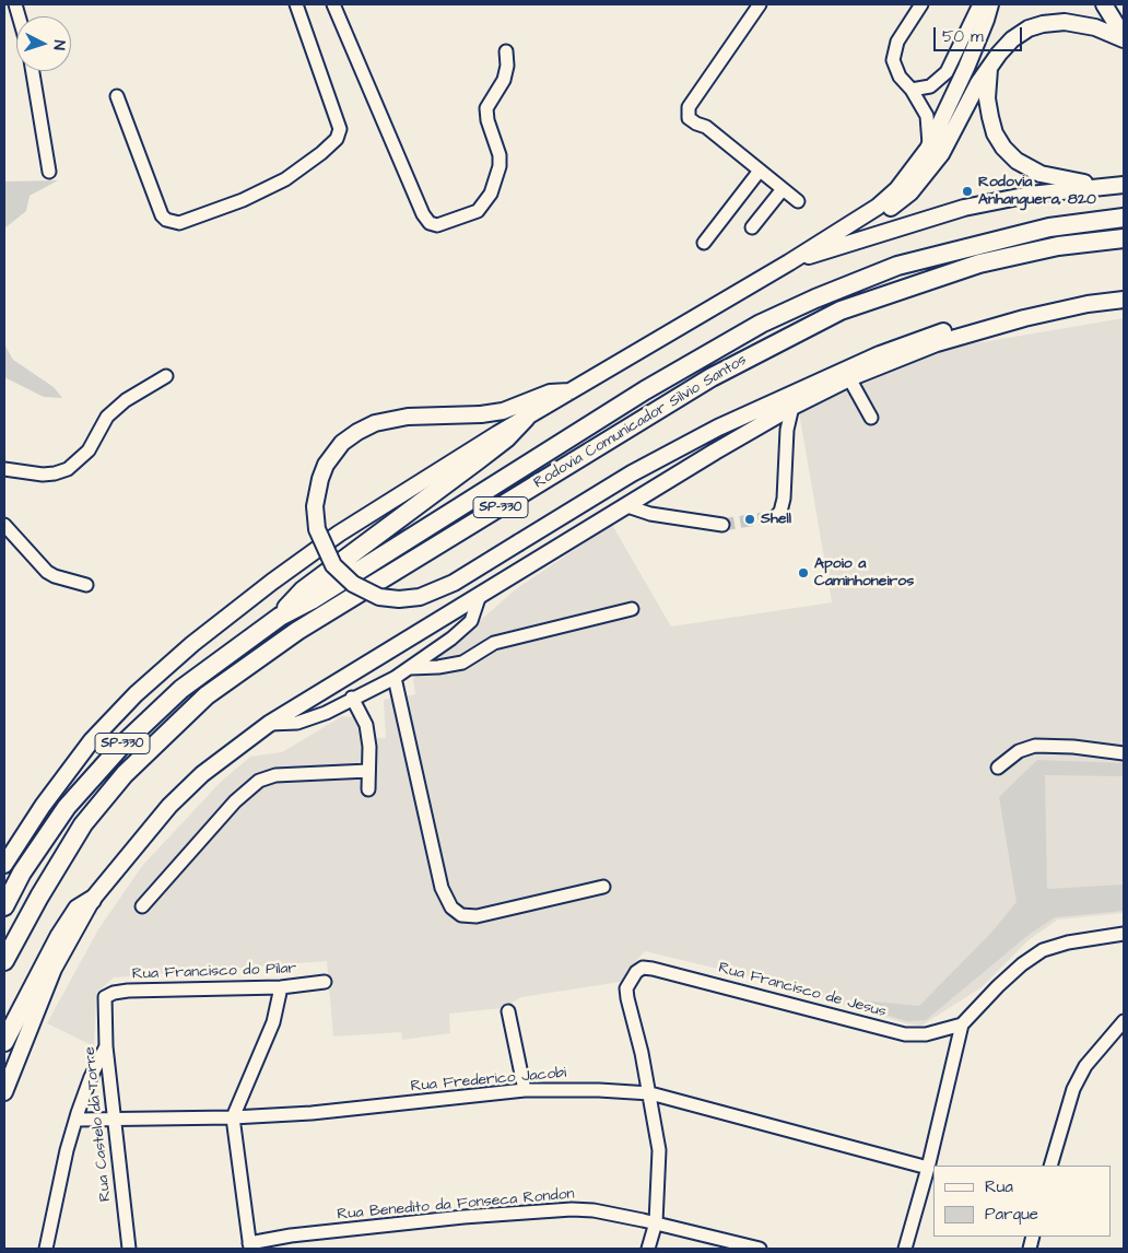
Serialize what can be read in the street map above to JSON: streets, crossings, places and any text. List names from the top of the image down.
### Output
{
  "streets": {
    "highway": ["Rodovia Comunicador Silvio Santos", "SP-330"],
    "street": [
      "Rua Francisco do Pilar",
      "Rua Francisco de Jesus",
      "Rua Frederico Jacobi",
      "Rua Castelo da Torre",
      "Rua Benedito da Fonseca Rondon"
    ]
  },
  "crossings": [
    ["Rua Francisco do Pilar", "Rua Castelo da Torre"],
    ["Rua Francisco de Jesus", "Rua Frederico Jacobi"],
    ["Rua Frederico Jacobi", "Rua Castelo da Torre"]
  ],
  "places": ["Rodovia Anhanguera, 820", "Shell", "Apoio a Caminhoneiros"],
  "legend": ["Rua", "Parque"],
  "scale_bar": "50 m",
  "north": "right"
}
